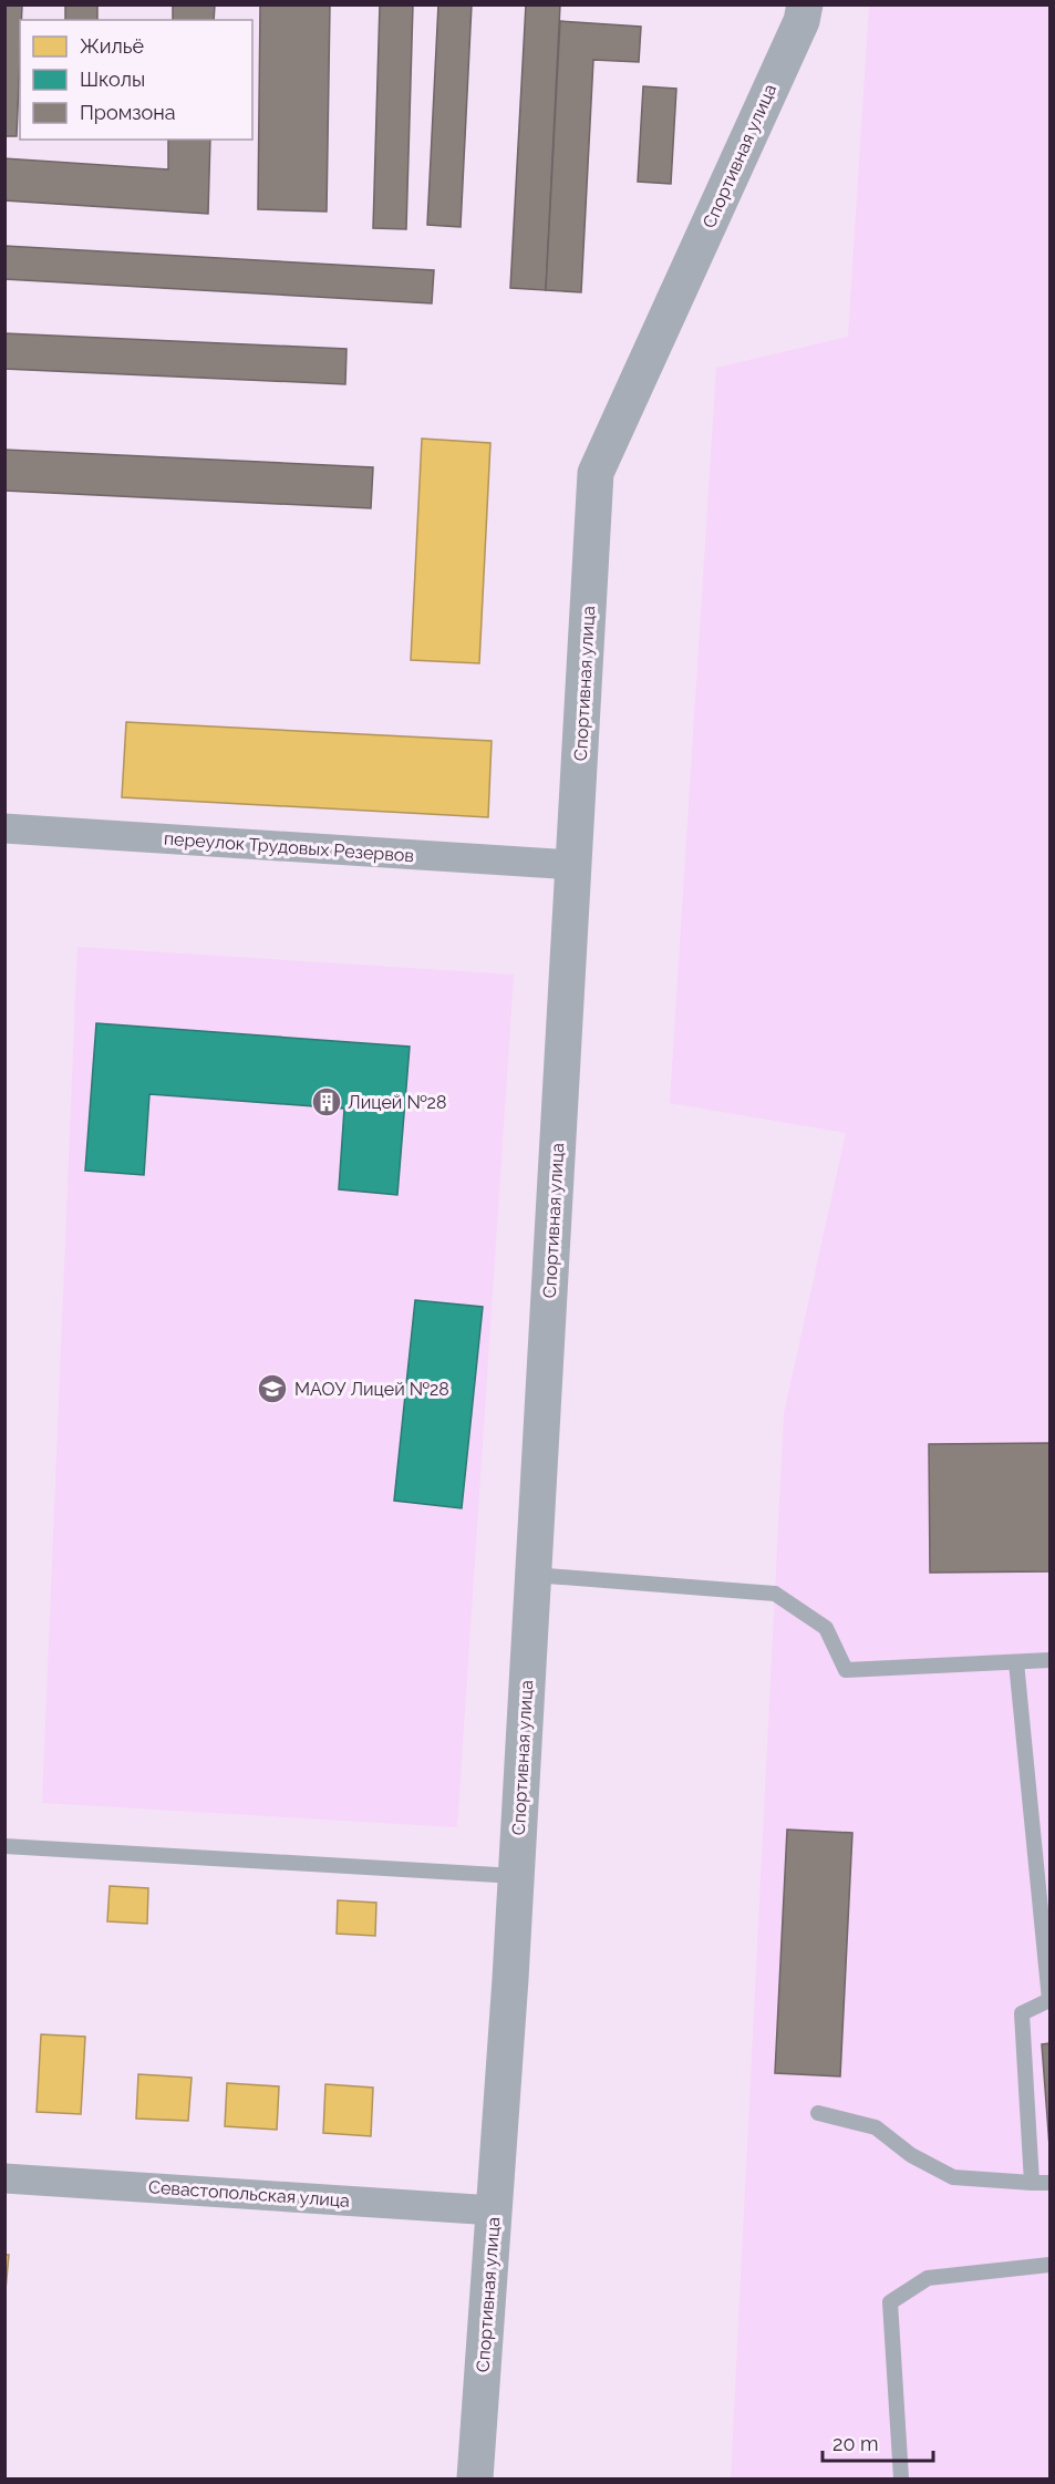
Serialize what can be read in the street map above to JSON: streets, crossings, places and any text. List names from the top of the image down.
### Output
{
  "streets": {
    "street": ["Спортивная улица", "переулок Трудовых Резервов", "Севастопольская улица"]
  },
  "crossings": [
    ["Спортивная улица", "переулок Трудовых Резервов"],
    ["Спортивная улица", "Севастопольская улица"]
  ],
  "places": {
    "building": ["Лицей №28"],
    "school or university": ["МАОУ Лицей №28"]
  },
  "legend": ["Жильё", "Школы", "Промзона"],
  "scale_bar": "20 m"
}
